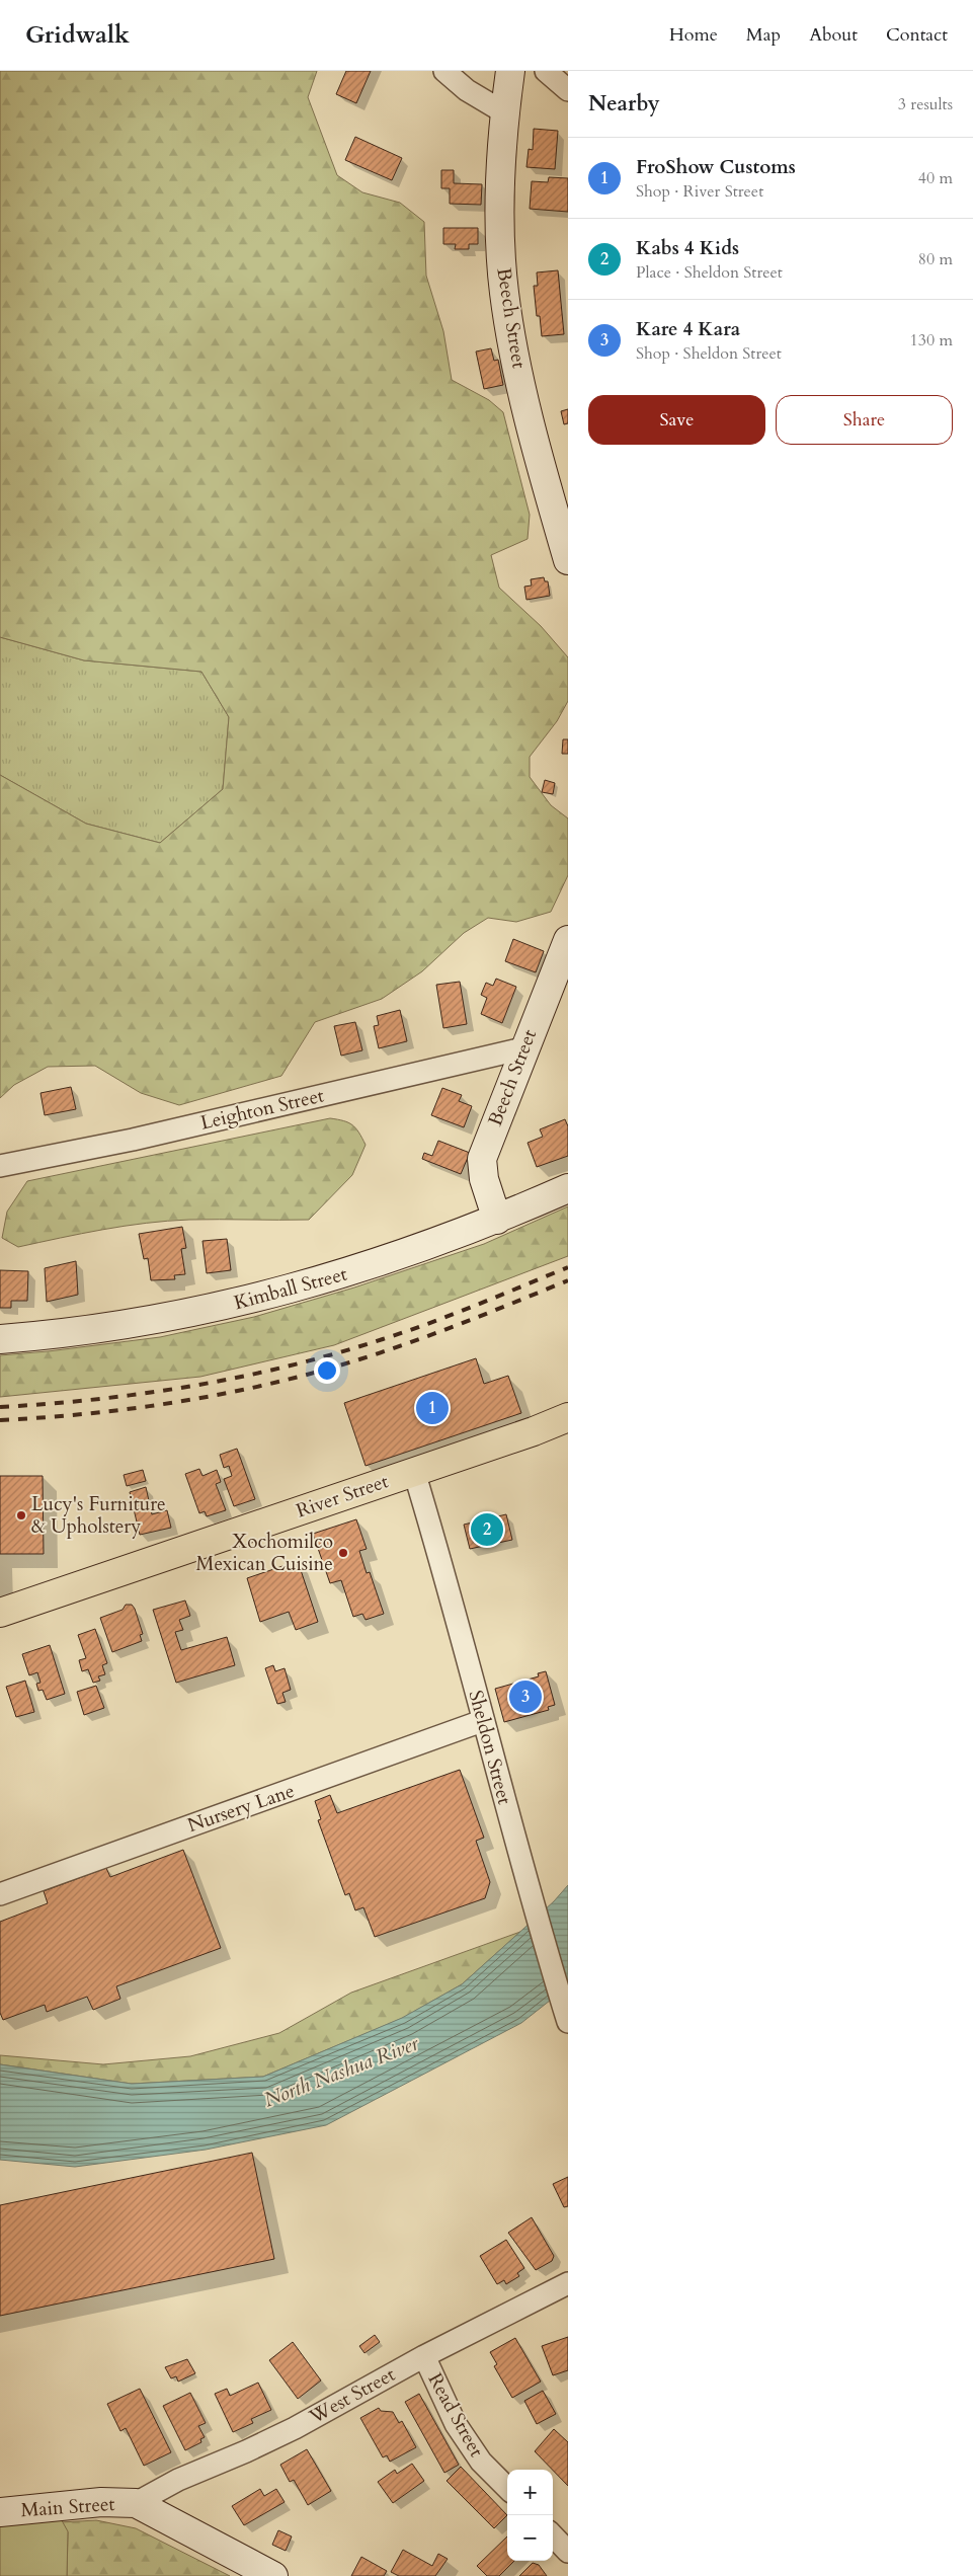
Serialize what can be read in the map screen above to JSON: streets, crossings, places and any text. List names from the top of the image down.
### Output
{
  "streets": {
    "highway": ["River Street"],
    "street": [
      "Beech Street",
      "Leighton Street",
      "Kimball Street",
      "Sheldon Street",
      "Nursery Lane",
      "West Street",
      "Read Street",
      "Main Street"
    ]
  },
  "crossings": [
    ["Beech Street", "Leighton Street"],
    ["Beech Street", "Kimball Street"],
    ["River Street", "Sheldon Street"],
    ["Sheldon Street", "Nursery Lane"],
    ["West Street", "Read Street"],
    ["West Street", "Main Street"]
  ],
  "water": ["North Nashua River"],
  "places": ["Lucy's Furniture & Upholstery", "Xochomilco Mexican Cuisine"],
  "page": {
    "header": "Gridwalk",
    "nav": [
      "Home",
      "Map",
      "About",
      "Contact"
    ],
    "heading": ["Nearby", "3 results"],
    "list": [
      {
        "mark": "1",
        "name": "FroShow Customs",
        "note": "Shop · River Street",
        "value": "40 m"
      },
      {
        "mark": "2",
        "name": "Kabs 4 Kids",
        "note": "Place · Sheldon Street",
        "value": "80 m"
      },
      {
        "mark": "3",
        "name": "Kare 4 Kara",
        "note": "Shop · Sheldon Street",
        "value": "130 m"
      }
    ],
    "buttons": ["Save", "Share"],
    "pins": ["1", "2", "3"],
    "map_buttons": ["+", "−"]
  }
}
